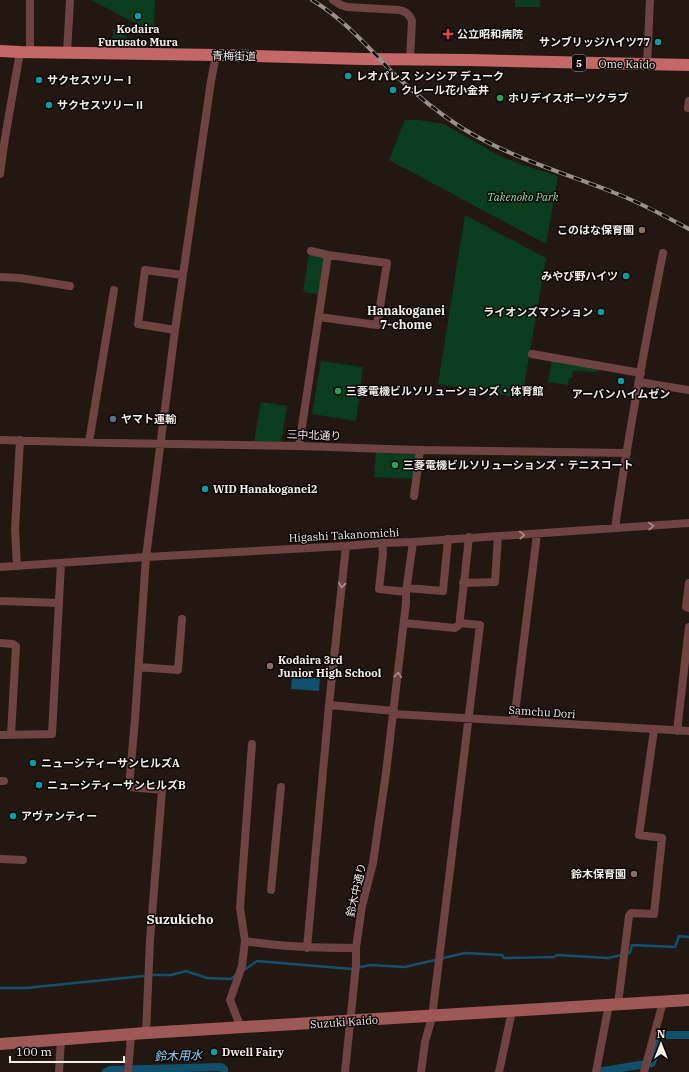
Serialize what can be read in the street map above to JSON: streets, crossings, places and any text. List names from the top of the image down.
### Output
{
  "streets": {
    "main road": [
      "青梅街道",
      "5",
      "Ome Kaido",
      "Suzuki Kaido"
    ],
    "street": [
      "三中北通り",
      "Higashi Takanomichi",
      "Samchu Dori",
      "鈴木中通り"
    ]
  },
  "crossings": [
    ["青梅街道", "Ome Kaido"],
    ["Higashi Takanomichi", "鈴木中通り"],
    ["Samchu Dori", "鈴木中通り"],
    ["鈴木中通り", "Suzuki Kaido"]
  ],
  "districts": ["Hanakoganei 7-chome", "Suzukicho"],
  "water": ["鈴木用水"],
  "parks": ["Takenoko Park"],
  "places": {
    "other": [
      "Kodaira Furusato Mura",
      "サンブリッジハイツ77",
      "レオパレス シンシア デューク",
      "サクセスツリーⅠ",
      "クレール花小金井",
      "ホリデイスポーツクラブ",
      "サクセスツリーⅡ",
      "このはな保育園",
      "みやび野ハイツ",
      "ライオンズマンション",
      "アーバンハイムゼン",
      "三菱電機ビルソリューションズ・体育館",
      "ヤマト運輸",
      "三菱電機ビルソリューションズ・テニスコート",
      "WID Hanakoganei2",
      "Kodaira 3rd Junior High School",
      "ニューシティーサンヒルズA",
      "ニューシティーサンヒルズB",
      "アヴァンティー",
      "鈴木保育園",
      "Dwell Fairy"
    ],
    "health": ["公立昭和病院"]
  },
  "scale_bar": "100 m",
  "north": "top"
}
